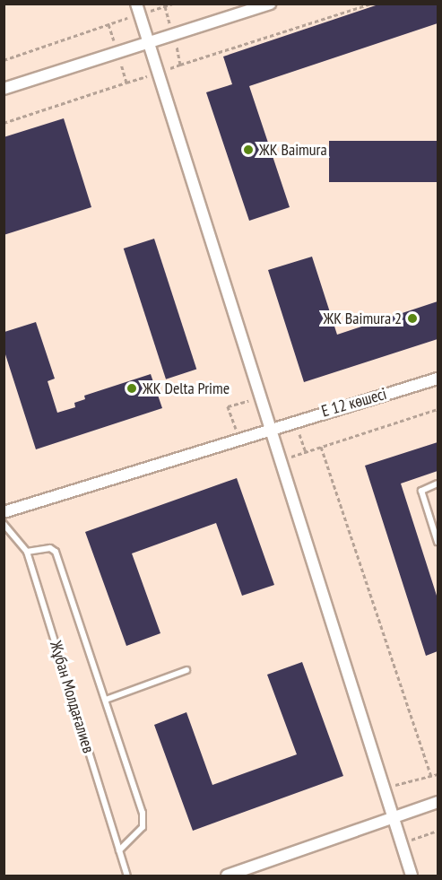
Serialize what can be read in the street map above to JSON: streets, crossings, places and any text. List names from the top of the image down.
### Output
{
  "streets": {
    "street": ["Е 12 көшесі"],
    "lane": ["Жұбан Молдағалиев"]
  },
  "places": ["ЖК Baimura", "ЖК Baimura 2", "ЖК Delta Prime"]
}
